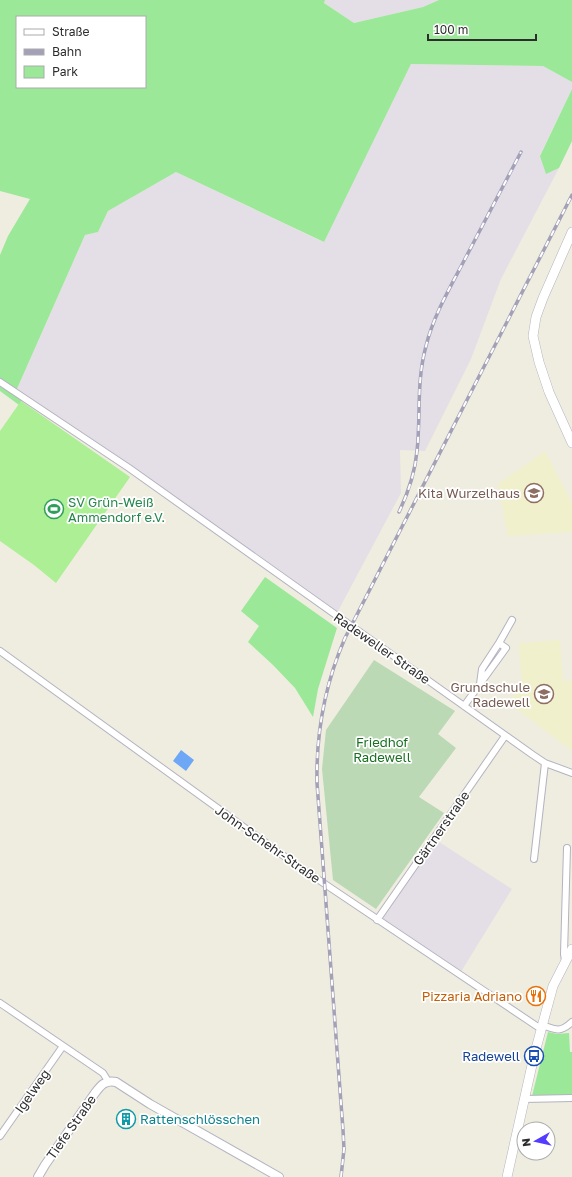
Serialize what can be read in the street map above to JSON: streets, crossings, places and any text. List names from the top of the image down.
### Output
{
  "streets": {
    "street": [
      "Radeweller Straße",
      "Gärtnerstraße",
      "John-Schehr-Straße",
      "Igelweg",
      "Tiefe Straße"
    ]
  },
  "crossings": [
    ["Radeweller Straße", "Gärtnerstraße"],
    ["Gärtnerstraße", "John-Schehr-Straße"]
  ],
  "parks": ["Friedhof Radewell"],
  "places": {
    "school or university": ["Kita Wurzelhaus", "Grundschule Radewell"],
    "sports": ["SV Grün-Weiß Ammendorf e.V."],
    "restaurant": ["Pizzaria Adriano"],
    "bus stop": ["Radewell"],
    "building": ["Rattenschlösschen"]
  },
  "legend": ["Straße", "Bahn", "Park"],
  "scale_bar": "100 m",
  "north": "left"
}
